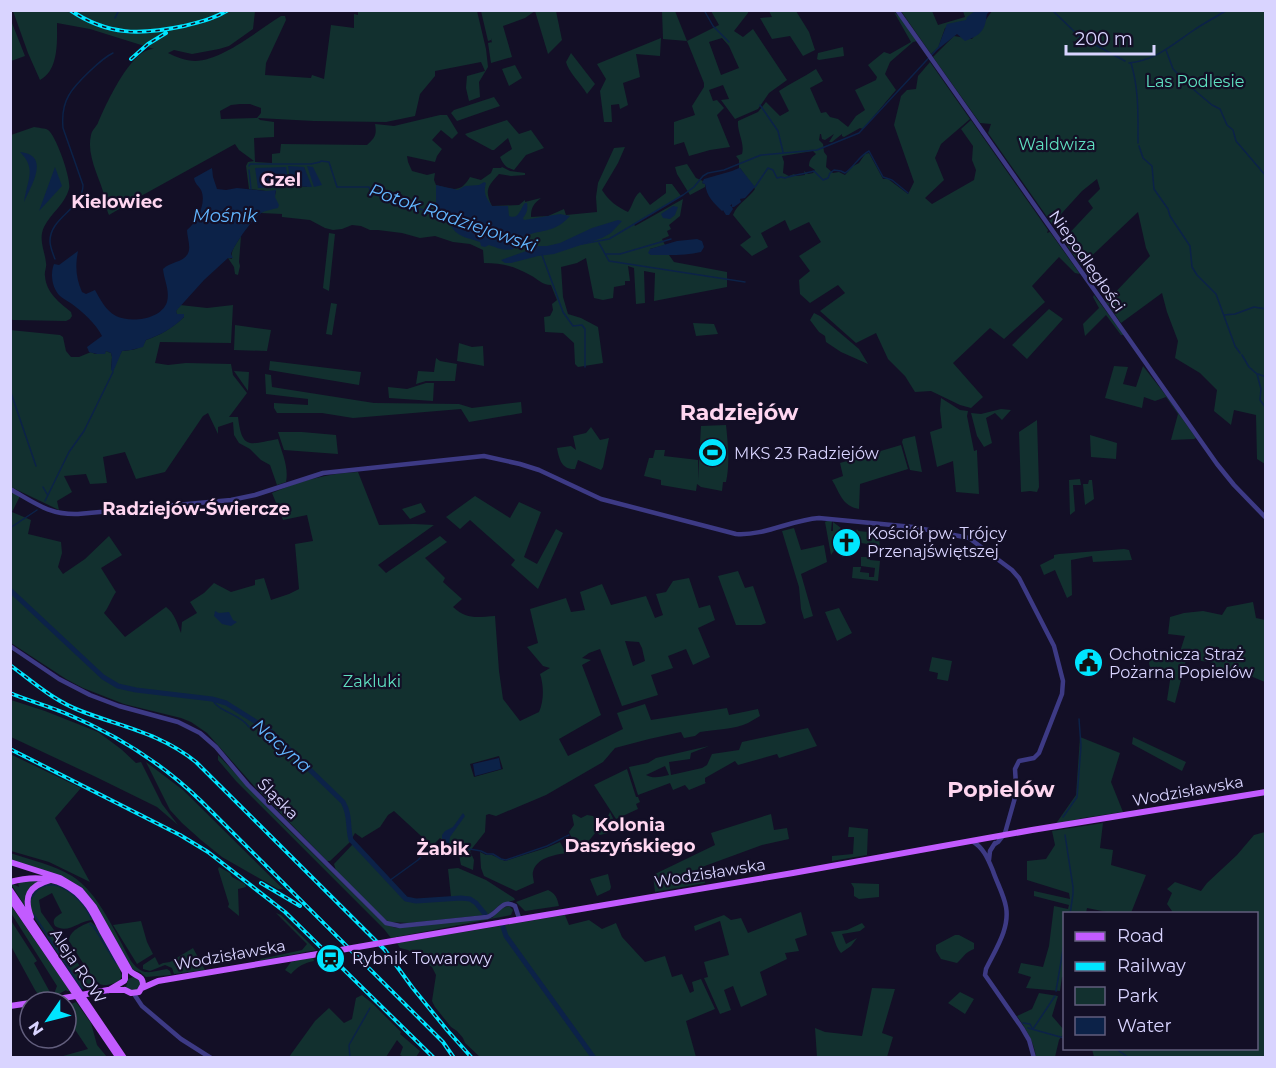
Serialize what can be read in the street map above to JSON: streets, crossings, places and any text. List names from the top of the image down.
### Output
{
  "streets": {
    "main road": ["Wodzisławska", "Aleja ROW"],
    "street": ["Niepodległości", "Śląska"]
  },
  "crossings": [
    ["Wodzisławska", "Śląska"]
  ],
  "districts": [
    "Gzel",
    "Kielowiec",
    "Radziejów",
    "Radziejów-Świercze",
    "Popielów",
    "Kolonia Daszyńskiego",
    "Żabik"
  ],
  "water": ["Mośnik", "Potok Radziejowski", "Nacyna"],
  "parks": ["Las Podlesie", "Waldwiza", "Zakluki"],
  "places": {
    "sports": ["MKS 23 Radziejów"],
    "church": ["Kościół pw. Trójcy Przenajświętszej"],
    "public building": ["Ochotnicza Straż Pożarna Popielów"],
    "station": ["Rybnik Towarowy"]
  },
  "legend": [
    "Road",
    "Railway",
    "Park",
    "Water"
  ],
  "scale_bar": "200 m",
  "north": "bottom left"
}
